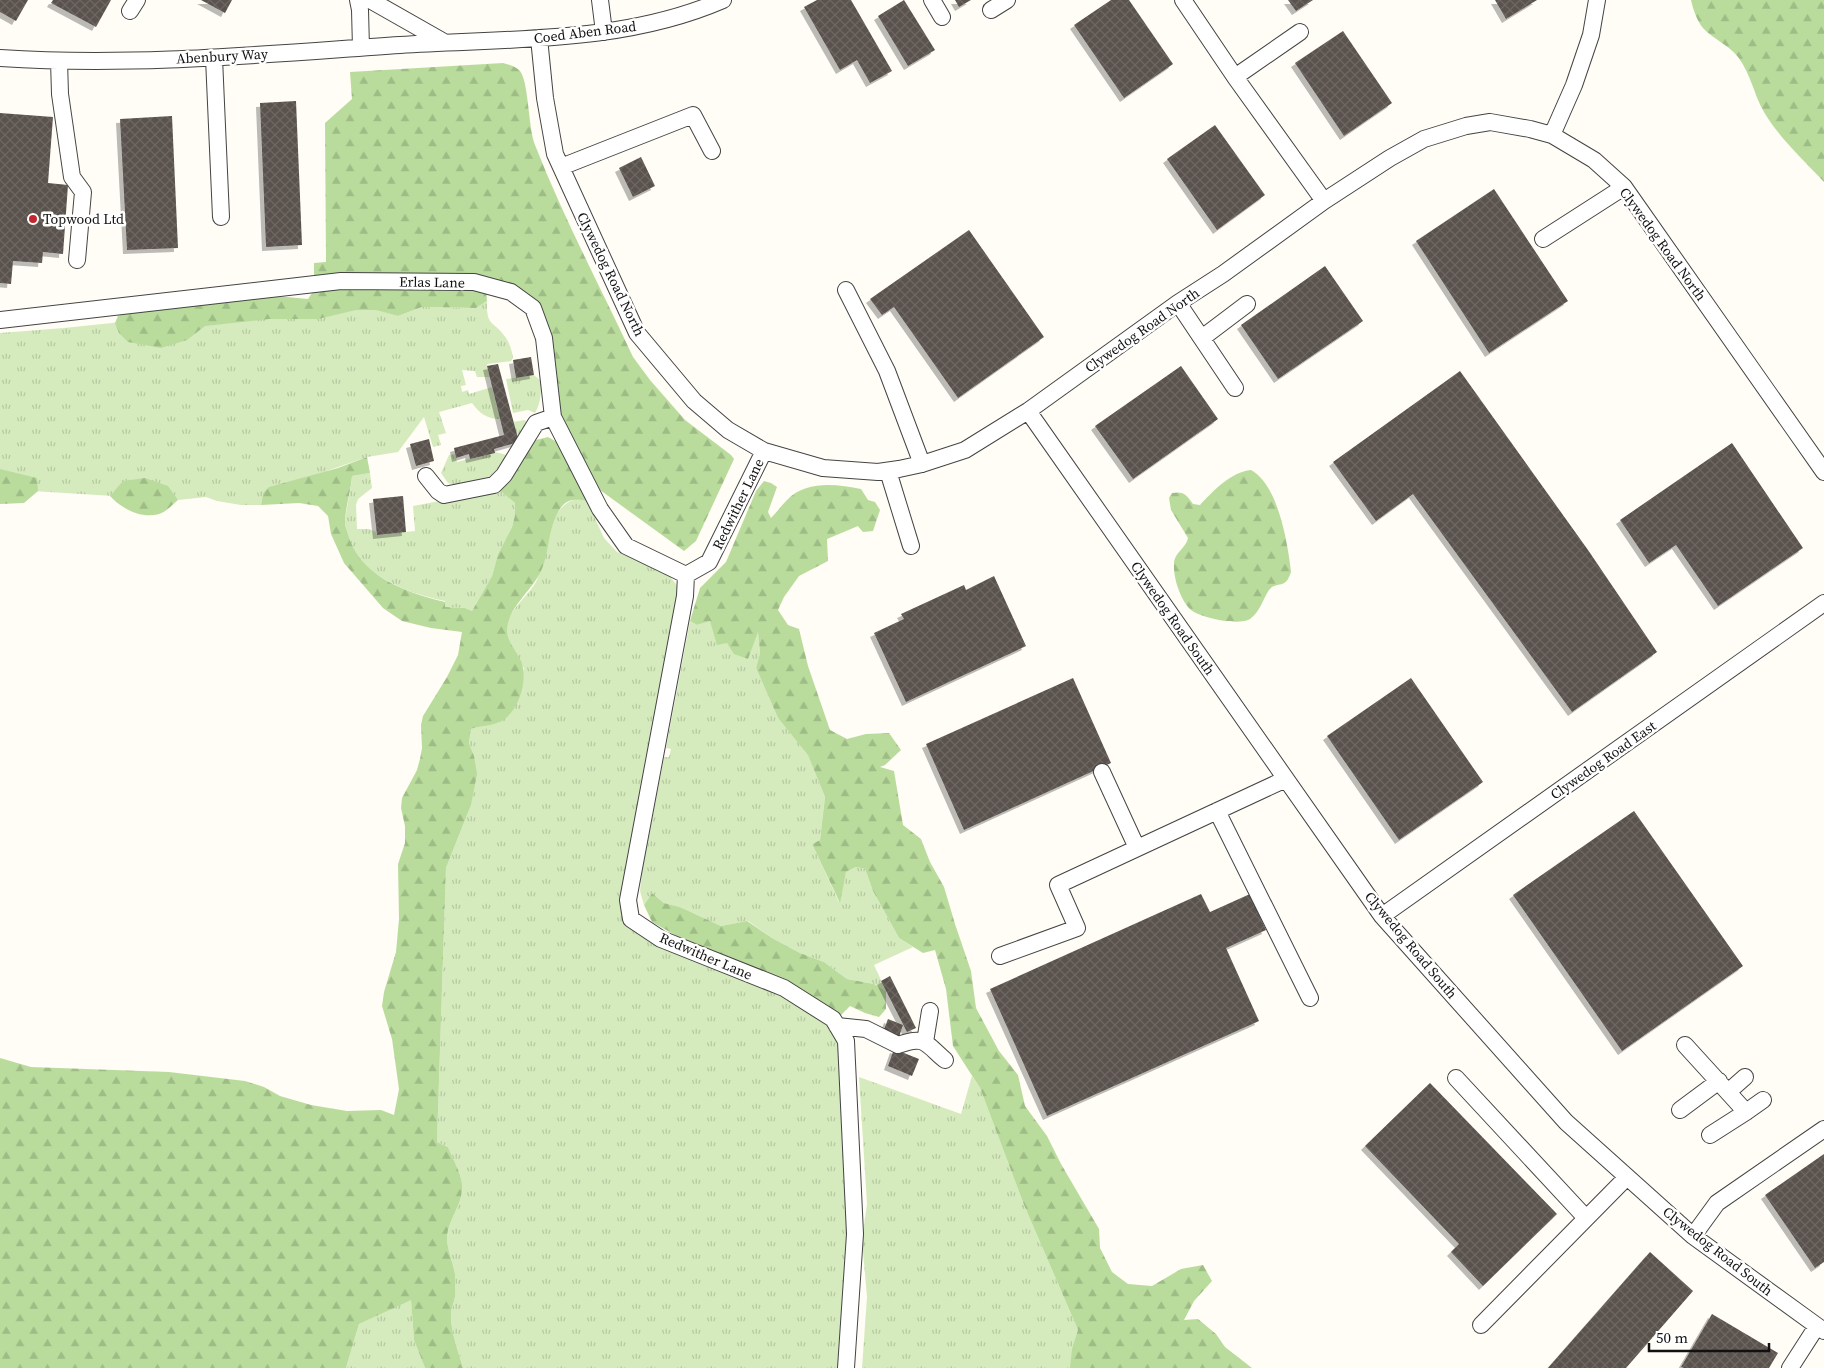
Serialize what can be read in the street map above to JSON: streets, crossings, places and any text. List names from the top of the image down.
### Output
{
  "streets": {
    "street": [
      "Coed Aben Road",
      "Abenbury Way",
      "Clywedog Road North",
      "Erlas Lane",
      "Redwither Lane",
      "Clywedog Road South",
      "Clywedog Road East"
    ]
  },
  "crossings": [
    ["Coed Aben Road", "Abenbury Way"],
    ["Coed Aben Road", "Clywedog Road North"],
    ["Clywedog Road North", "Redwither Lane"],
    ["Clywedog Road North", "Clywedog Road South"],
    ["Erlas Lane", "Redwither Lane"],
    ["Clywedog Road South", "Clywedog Road East"]
  ],
  "places": ["Topwood Ltd"],
  "scale_bar": "50 m"
}
